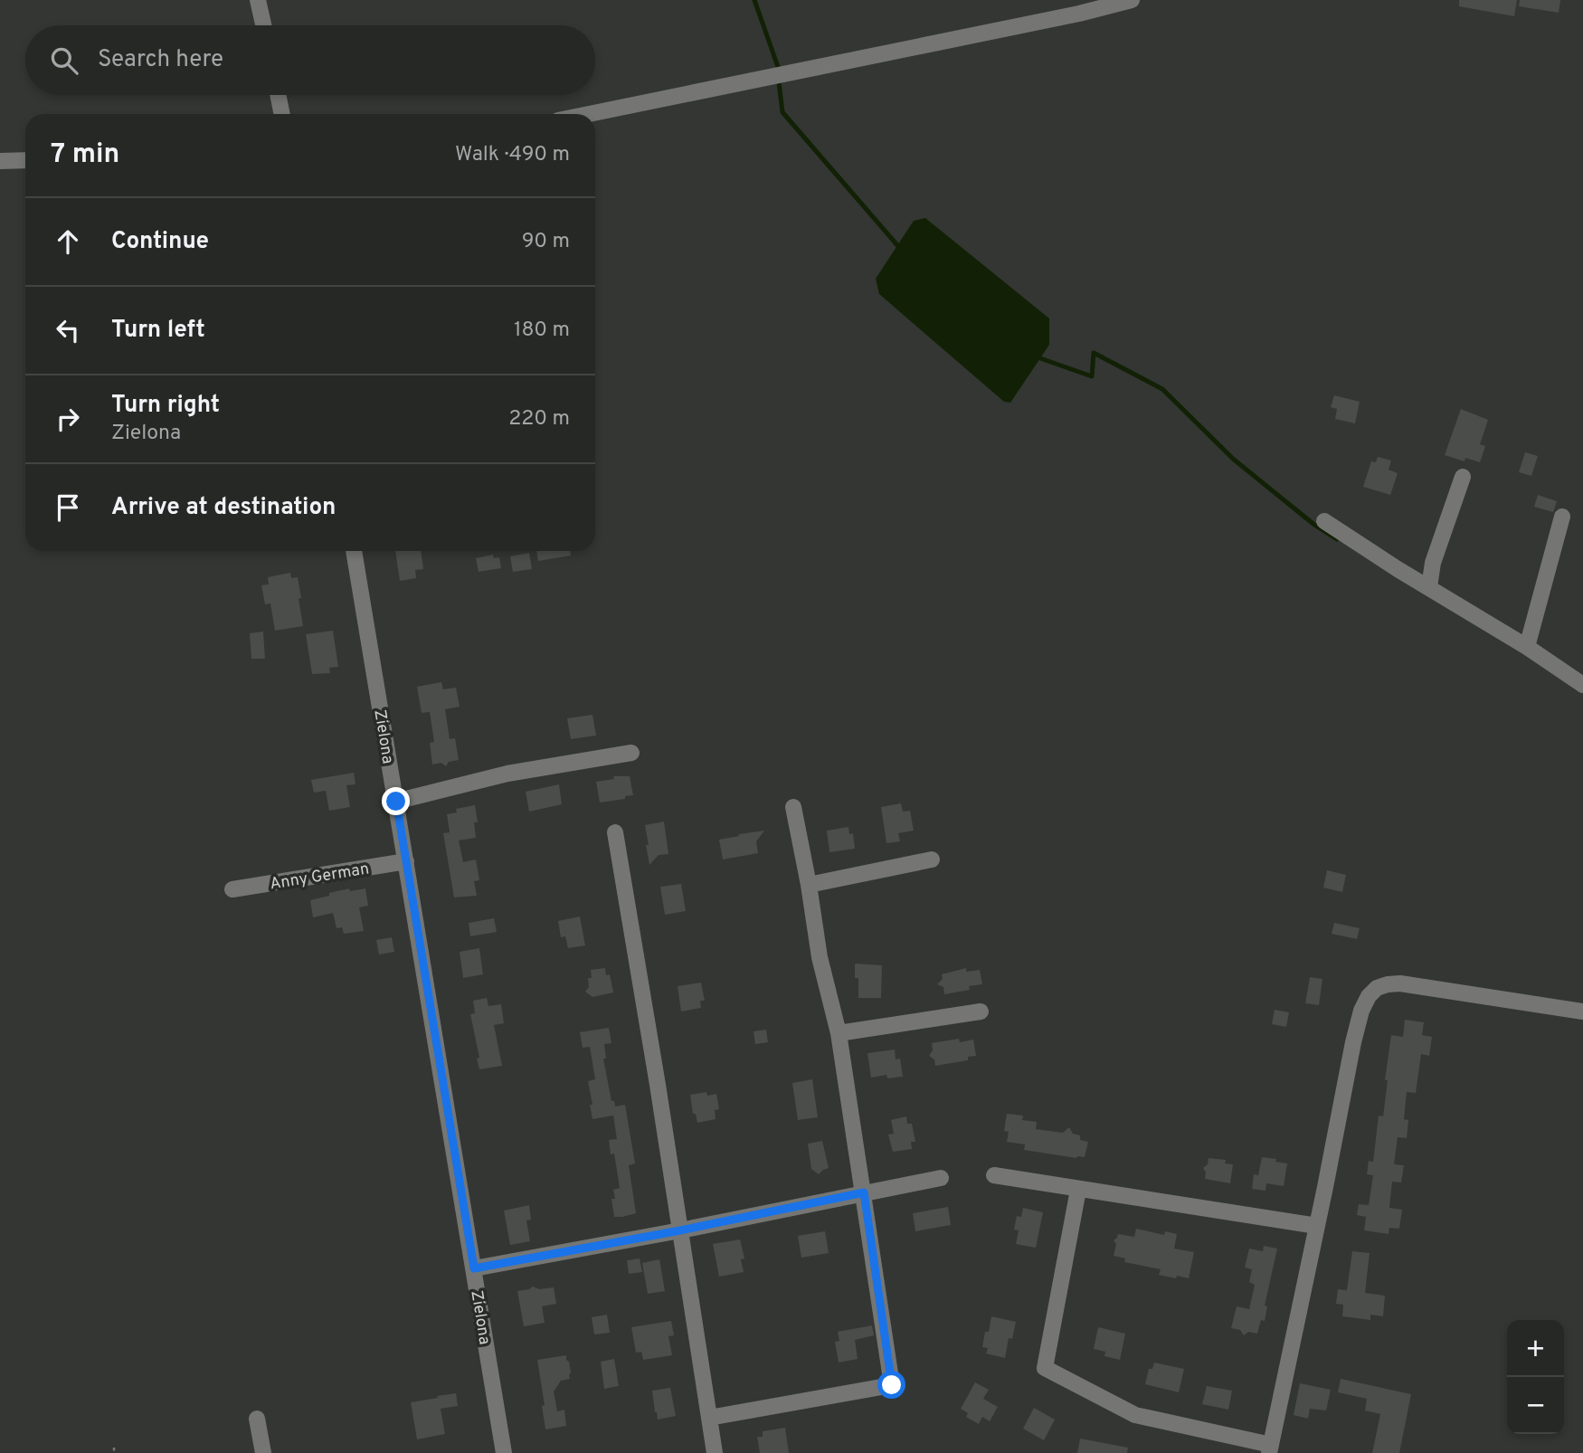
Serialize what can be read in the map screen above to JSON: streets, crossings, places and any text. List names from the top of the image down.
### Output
{
  "streets": {
    "street": ["Zielona", "Anny German"]
  },
  "crossings": [
    ["Zielona", "Anny German"]
  ],
  "page": {
    "search": "Search here",
    "heading": ["7 min", "Walk · 490 m"],
    "list": [
      ["Continue", "90 m"],
      ["Turn left", "180 m"],
      ["Turn right", "Zielona", "220 m"],
      "Arrive at destination"
    ],
    "map_buttons": ["+", "−"]
  }
}
